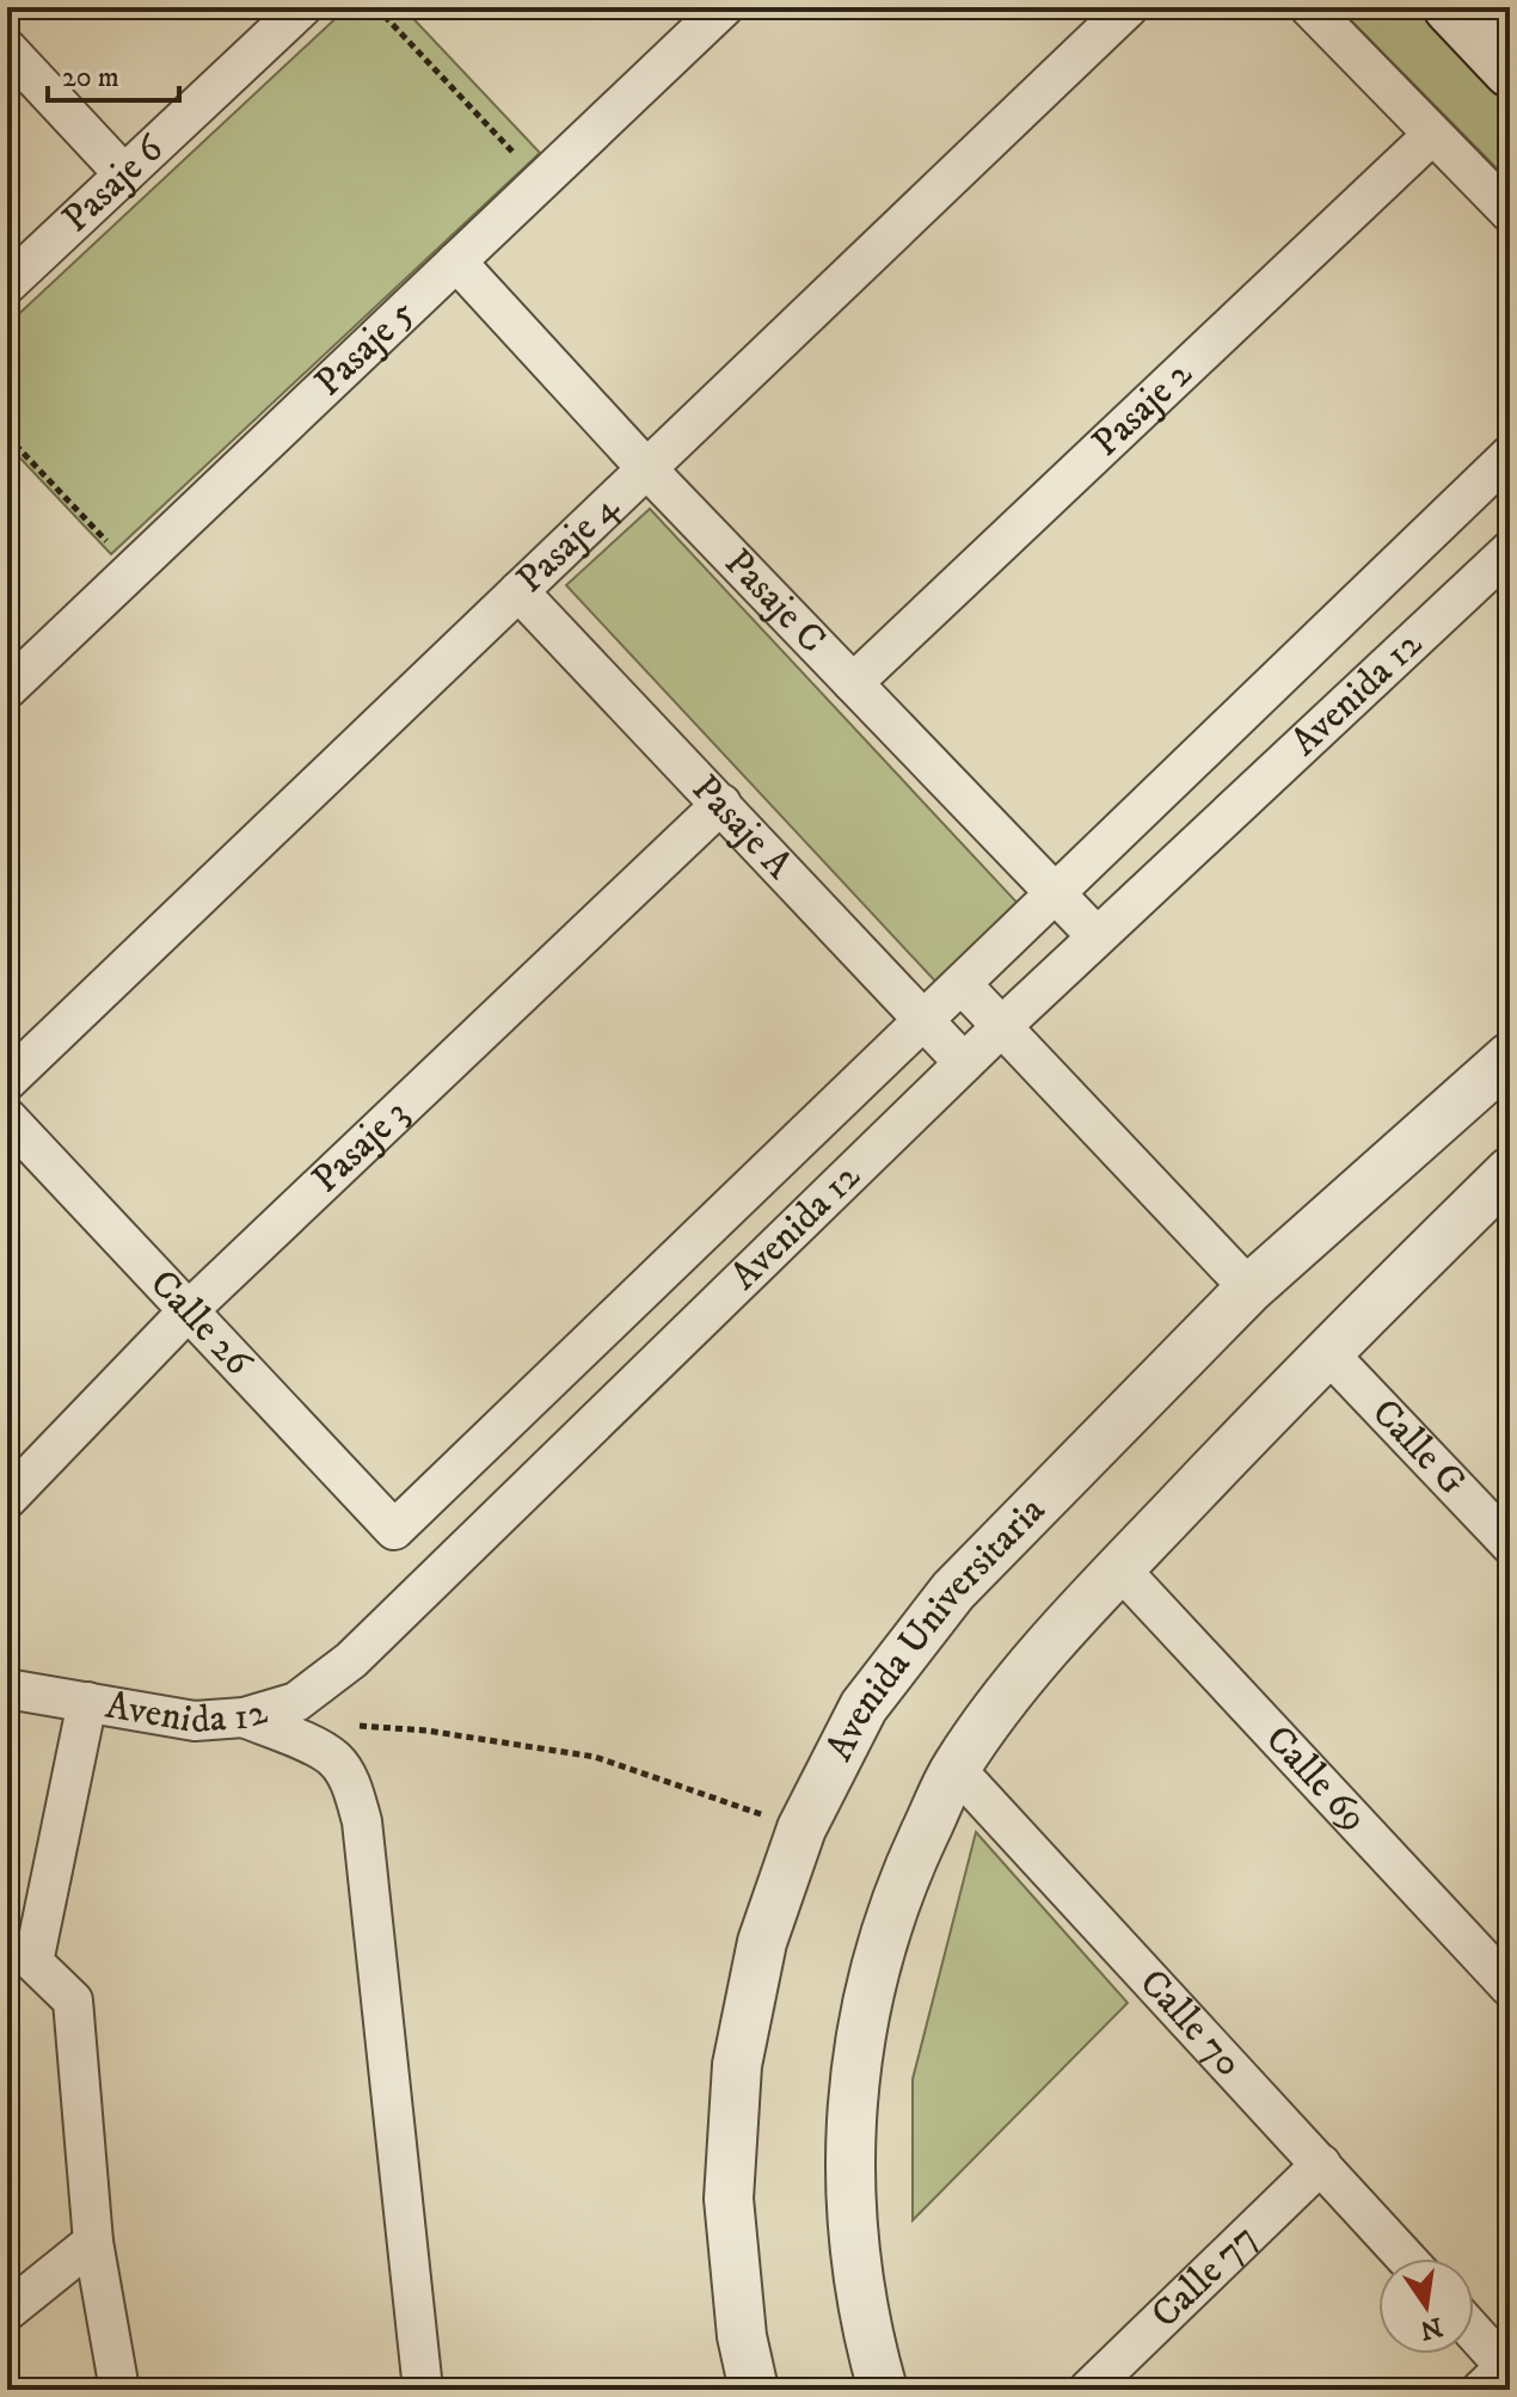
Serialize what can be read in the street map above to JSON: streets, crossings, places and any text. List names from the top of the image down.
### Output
{
  "streets": {
    "street": [
      "Pasaje 6",
      "Pasaje 5",
      "Pasaje 2",
      "Pasaje 4",
      "Pasaje C",
      "Avenida 12",
      "Pasaje A",
      "Pasaje 3",
      "Calle 26",
      "Calle G",
      "Avenida Universitaria",
      "Calle 69",
      "Calle 70",
      "Calle 77"
    ]
  },
  "crossings": [
    ["Pasaje 5", "Pasaje C"],
    ["Pasaje 2", "Pasaje C"],
    ["Pasaje 4", "Pasaje C"],
    ["Pasaje 4", "Pasaje A"],
    ["Pasaje C", "Avenida 12"],
    ["Avenida 12", "Pasaje A"],
    ["Avenida 12", "Calle 26"],
    ["Pasaje A", "Pasaje 3"],
    ["Pasaje 3", "Calle 26"],
    ["Calle 70", "Calle 77"]
  ],
  "scale_bar": "20 m",
  "north": "bottom"
}
